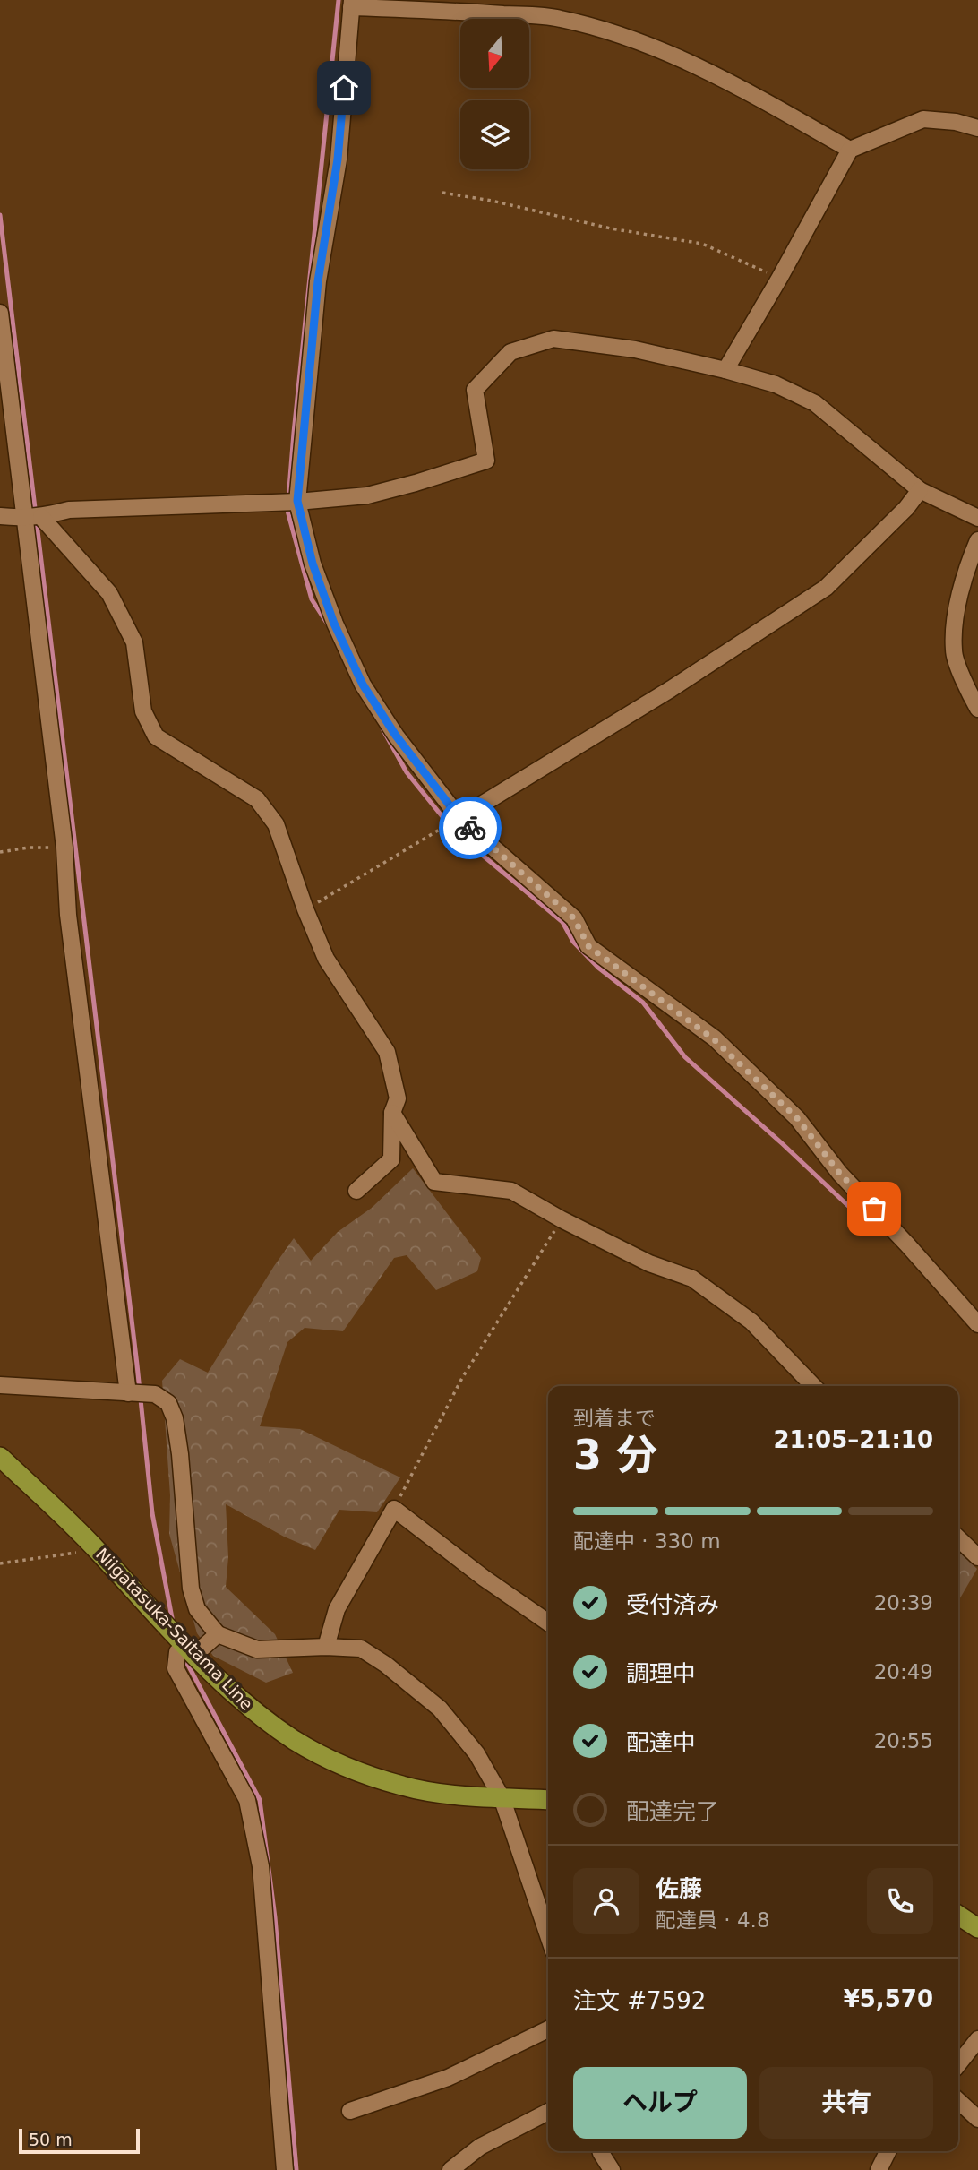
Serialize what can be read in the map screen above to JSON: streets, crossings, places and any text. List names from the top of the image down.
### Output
{
  "streets": {
    "main road": ["Niigatasuka-Saitama Line"]
  },
  "scale_bar": "50 m",
  "north": "bottom",
  "page": {
    "heading": ["3 分", "到着まで", "21:05–21:10"],
    "panel": [
      "佐藤",
      "配達員 · 4.8",
      "注文 #7592",
      "¥5,570"
    ],
    "bar": "配達中 · 330 m",
    "list": [
      ["受付済み", "20:39"],
      ["調理中", "20:49"],
      ["配達中", "20:55"],
      "配達完了"
    ],
    "buttons": ["ヘルプ", "共有"],
    "scale": "50 m"
  }
}
